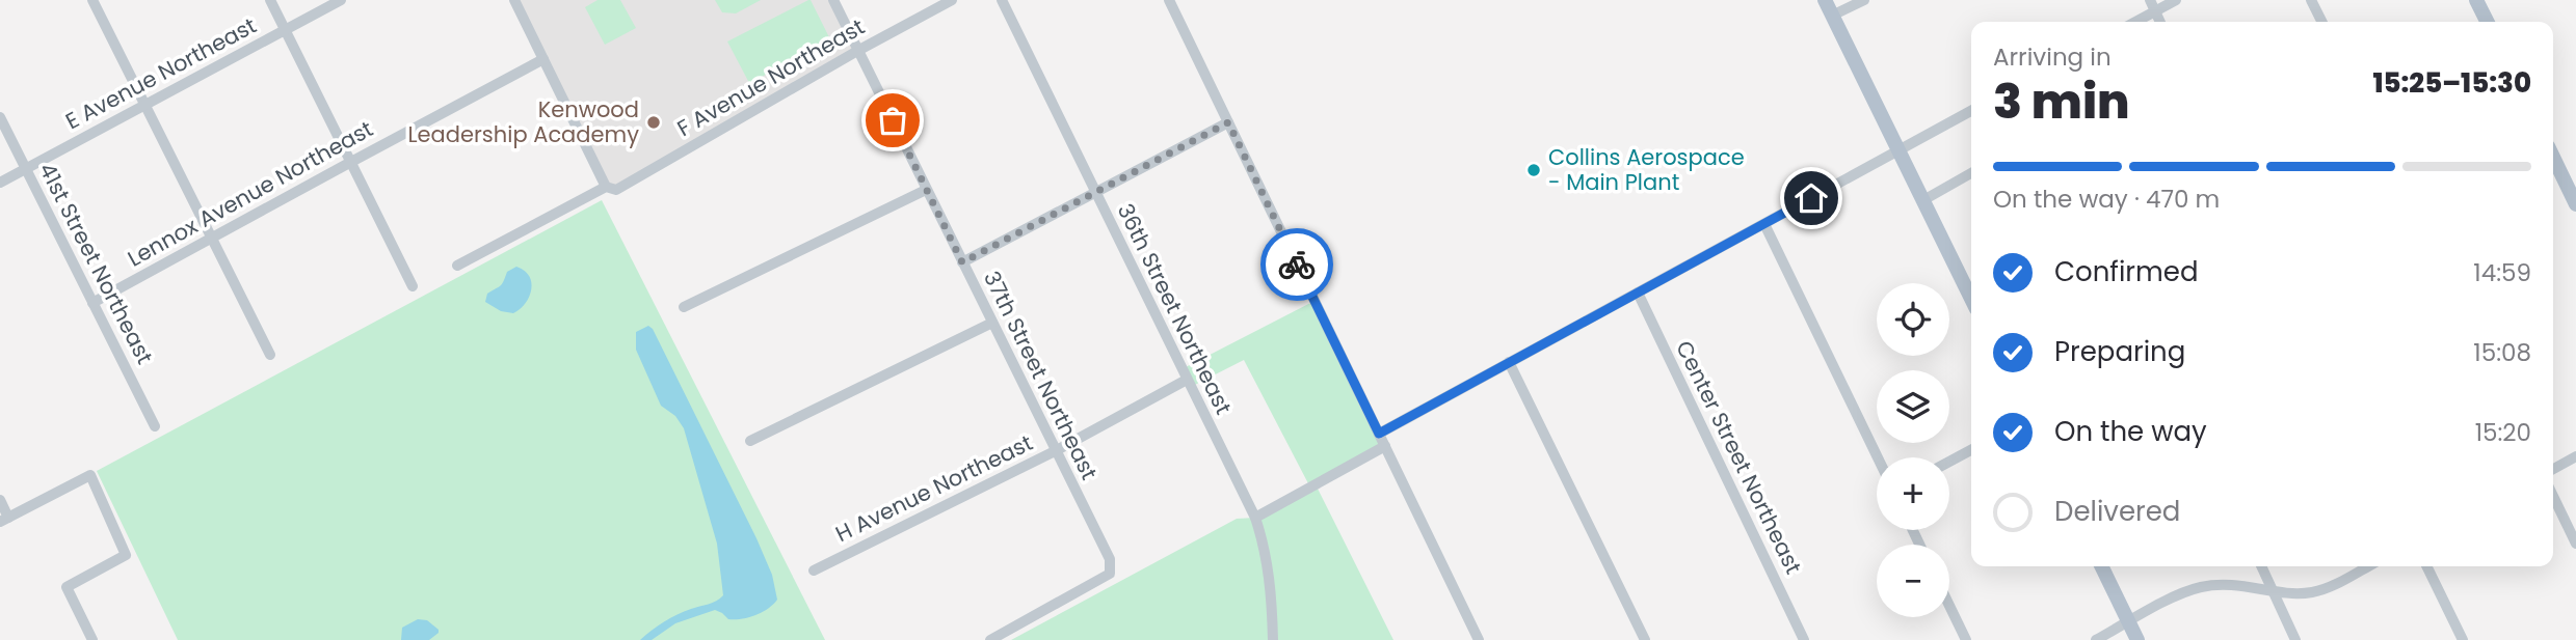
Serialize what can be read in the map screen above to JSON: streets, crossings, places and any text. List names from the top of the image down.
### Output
{
  "streets": {
    "street": [
      "E Avenue Northeast",
      "F Avenue Northeast",
      "Lennox Avenue Northeast",
      "41st Street Northeast",
      "36th Street Northeast",
      "37th Street Northeast",
      "Center Street Northeast",
      "H Avenue Northeast"
    ]
  },
  "crossings": [
    ["E Avenue Northeast", "41st Street Northeast"],
    ["F Avenue Northeast", "37th Street Northeast"],
    ["Lennox Avenue Northeast", "41st Street Northeast"],
    ["36th Street Northeast", "H Avenue Northeast"],
    ["37th Street Northeast", "H Avenue Northeast"]
  ],
  "places": ["Kenwood Leadership Academy", "Collins Aerospace - Main Plant"],
  "page": {
    "heading": ["3 min", "Arriving in", "15:25–15:30"],
    "bar": "On the way · 470 m",
    "list": [
      ["Confirmed", "14:59"],
      ["Preparing", "15:08"],
      ["On the way", "15:20"],
      "Delivered"
    ],
    "map_buttons": ["+", "−"]
  }
}
